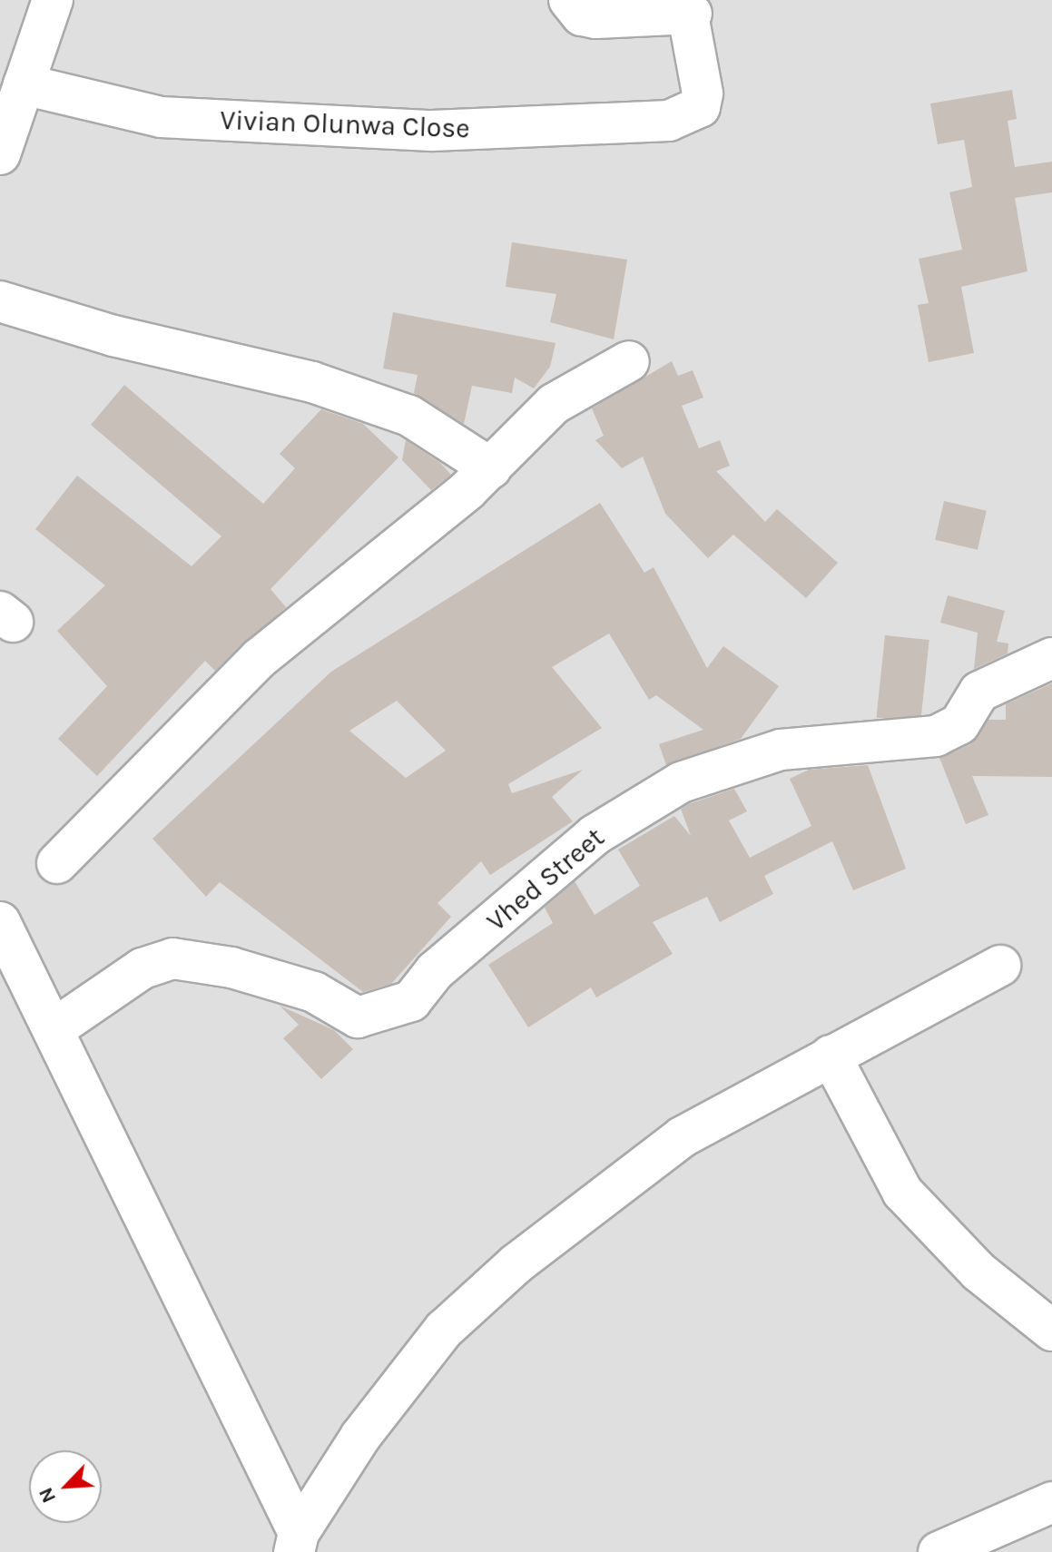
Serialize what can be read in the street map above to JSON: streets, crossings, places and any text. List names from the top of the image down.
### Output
{
  "streets": {
    "street": ["Vivian Olunwa Close", "Vhed Street"]
  },
  "north": "bottom left"
}
